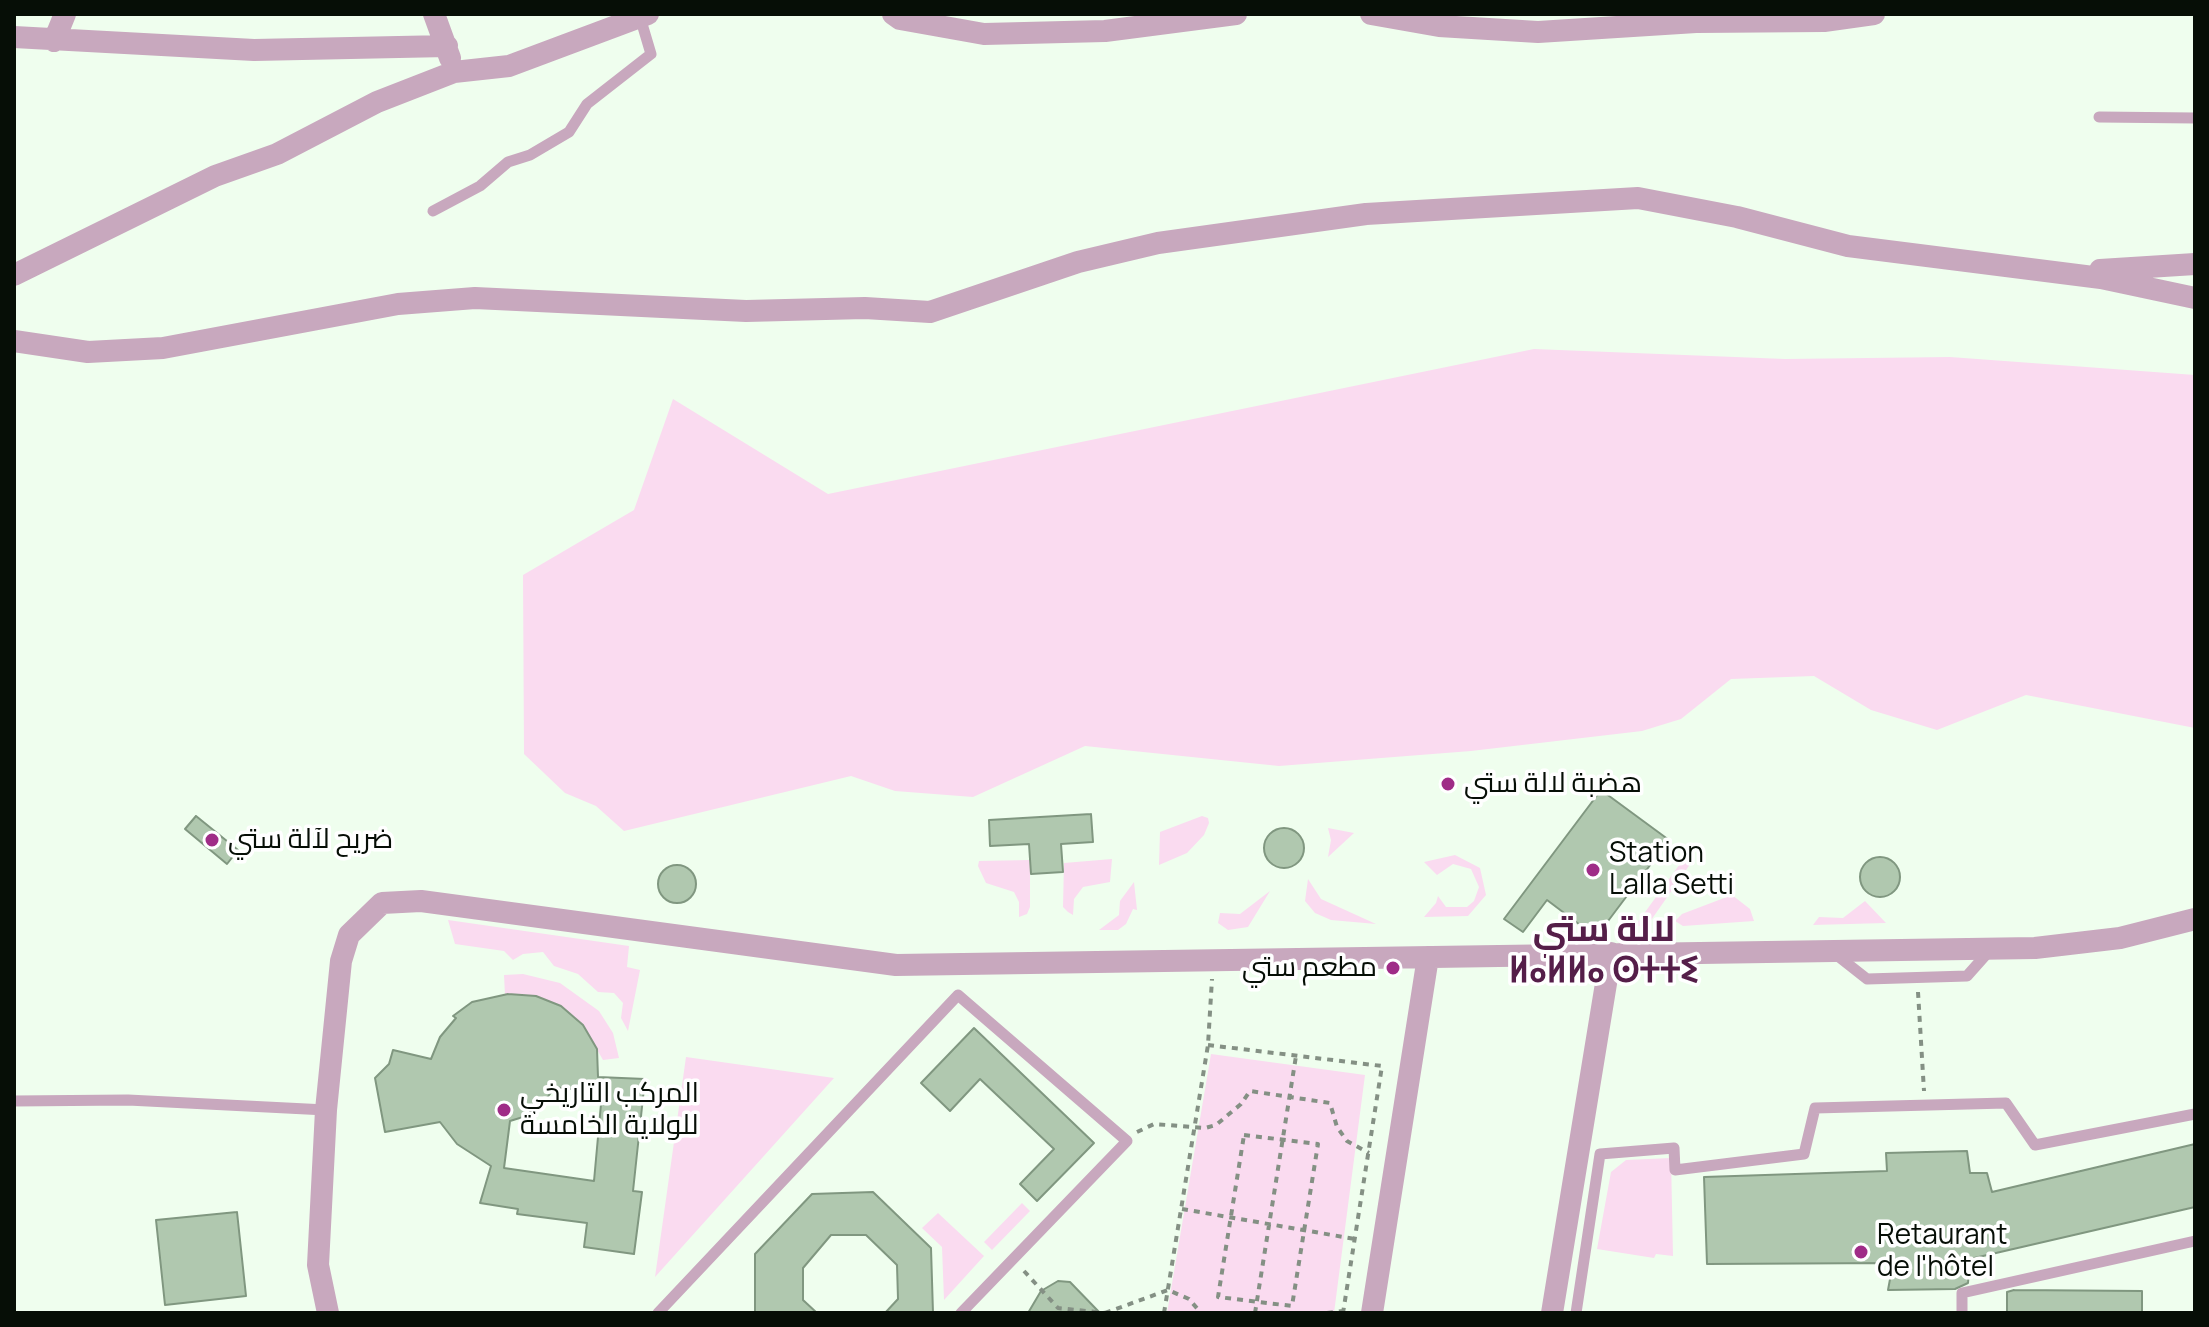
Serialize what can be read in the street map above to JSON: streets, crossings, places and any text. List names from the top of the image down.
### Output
{
  "districts": ["لالة ستي ⵍⴰⵍⵍⴰ ⵙⵜⵜⵉ"],
  "places": [
    "هضبة لالة ستي",
    "ضريح لآلة ستي",
    "Station Lalla Setti",
    "مطعم ستي",
    "المركب التاريخي للولاية الخامسة",
    "Retaurant de l'hôtel"
  ]
}
